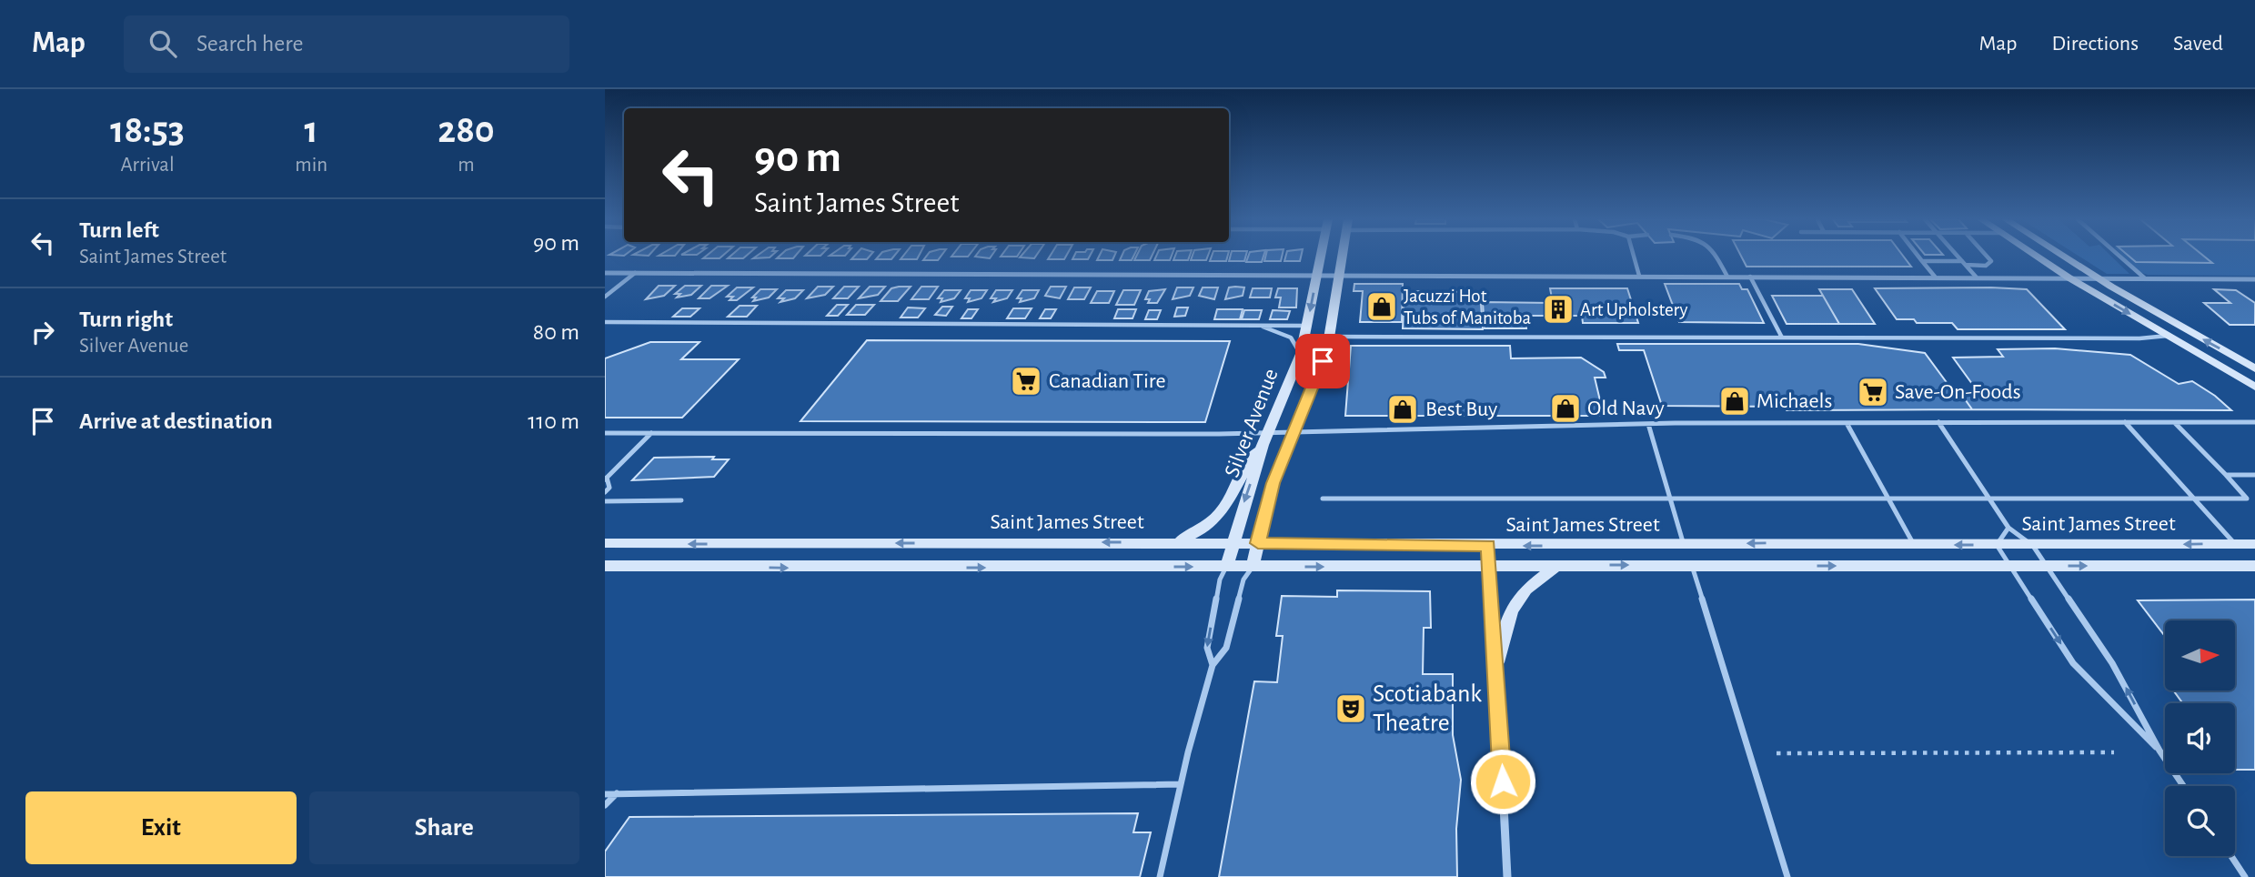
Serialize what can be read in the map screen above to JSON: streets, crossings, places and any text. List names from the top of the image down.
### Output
{
  "streets": {
    "main road": ["Silver Avenue", "Saint James Street"]
  },
  "crossings": [
    ["Silver Avenue", "Saint James Street"]
  ],
  "places": {
    "shop": [
      "Jacuzzi Hot Tubs of Manitoba",
      "Michaels",
      "Old Navy",
      "Best Buy"
    ],
    "building": ["Art Upholstery"],
    "supermarket": ["Canadian Tire", "Save-On-Foods"],
    "theatre": ["Scotiabank Theatre"]
  },
  "north": "right",
  "page": {
    "header": "Map",
    "search": "Search here",
    "nav": ["Map", "Directions", "Saved"],
    "eta": [
      "18:53",
      "Arrival",
      "1",
      "min",
      "280",
      "m"
    ],
    "turn": ["90 m", "Saint James Street"],
    "list": [
      {
        "name": "Turn left",
        "note": "Saint James Street",
        "value": "90 m"
      },
      {
        "name": "Turn right",
        "note": "Silver Avenue",
        "value": "80 m"
      },
      {
        "name": "Arrive at destination",
        "value": "110 m"
      }
    ],
    "buttons": ["Exit", "Share"]
  }
}
